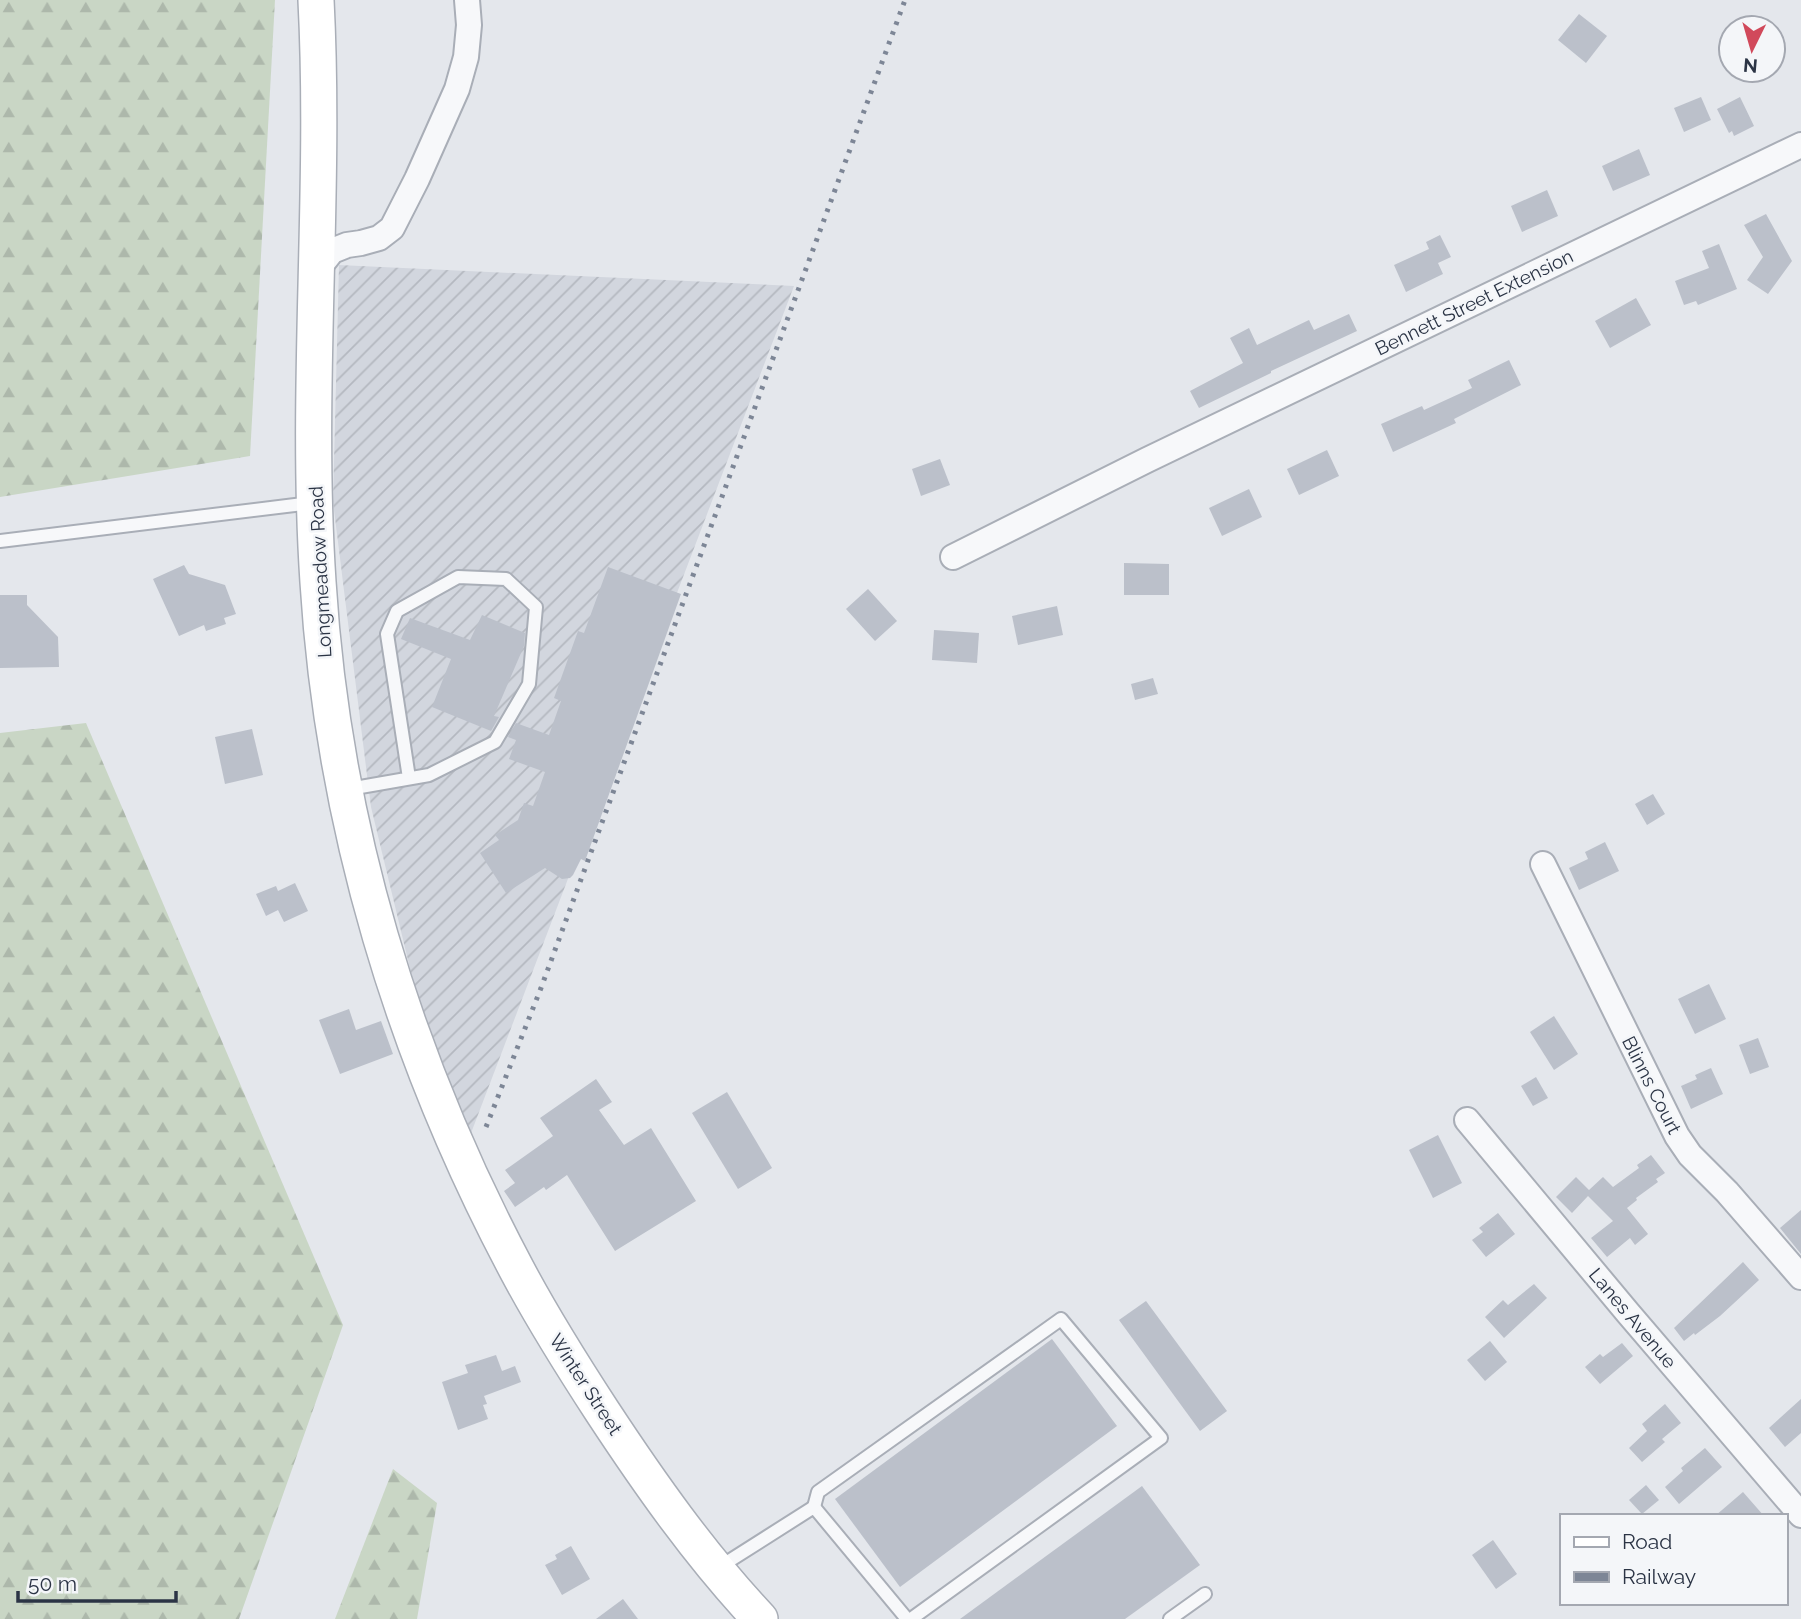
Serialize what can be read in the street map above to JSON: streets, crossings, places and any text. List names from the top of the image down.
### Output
{
  "streets": {
    "street": [
      "Bennett Street Extension",
      "Longmeadow Road",
      "Blinns Court",
      "Lanes Avenue",
      "Winter Street"
    ]
  },
  "crossings": [
    ["Longmeadow Road", "Winter Street"]
  ],
  "legend": ["Road", "Railway"],
  "scale_bar": "50 m",
  "north": "bottom"
}
